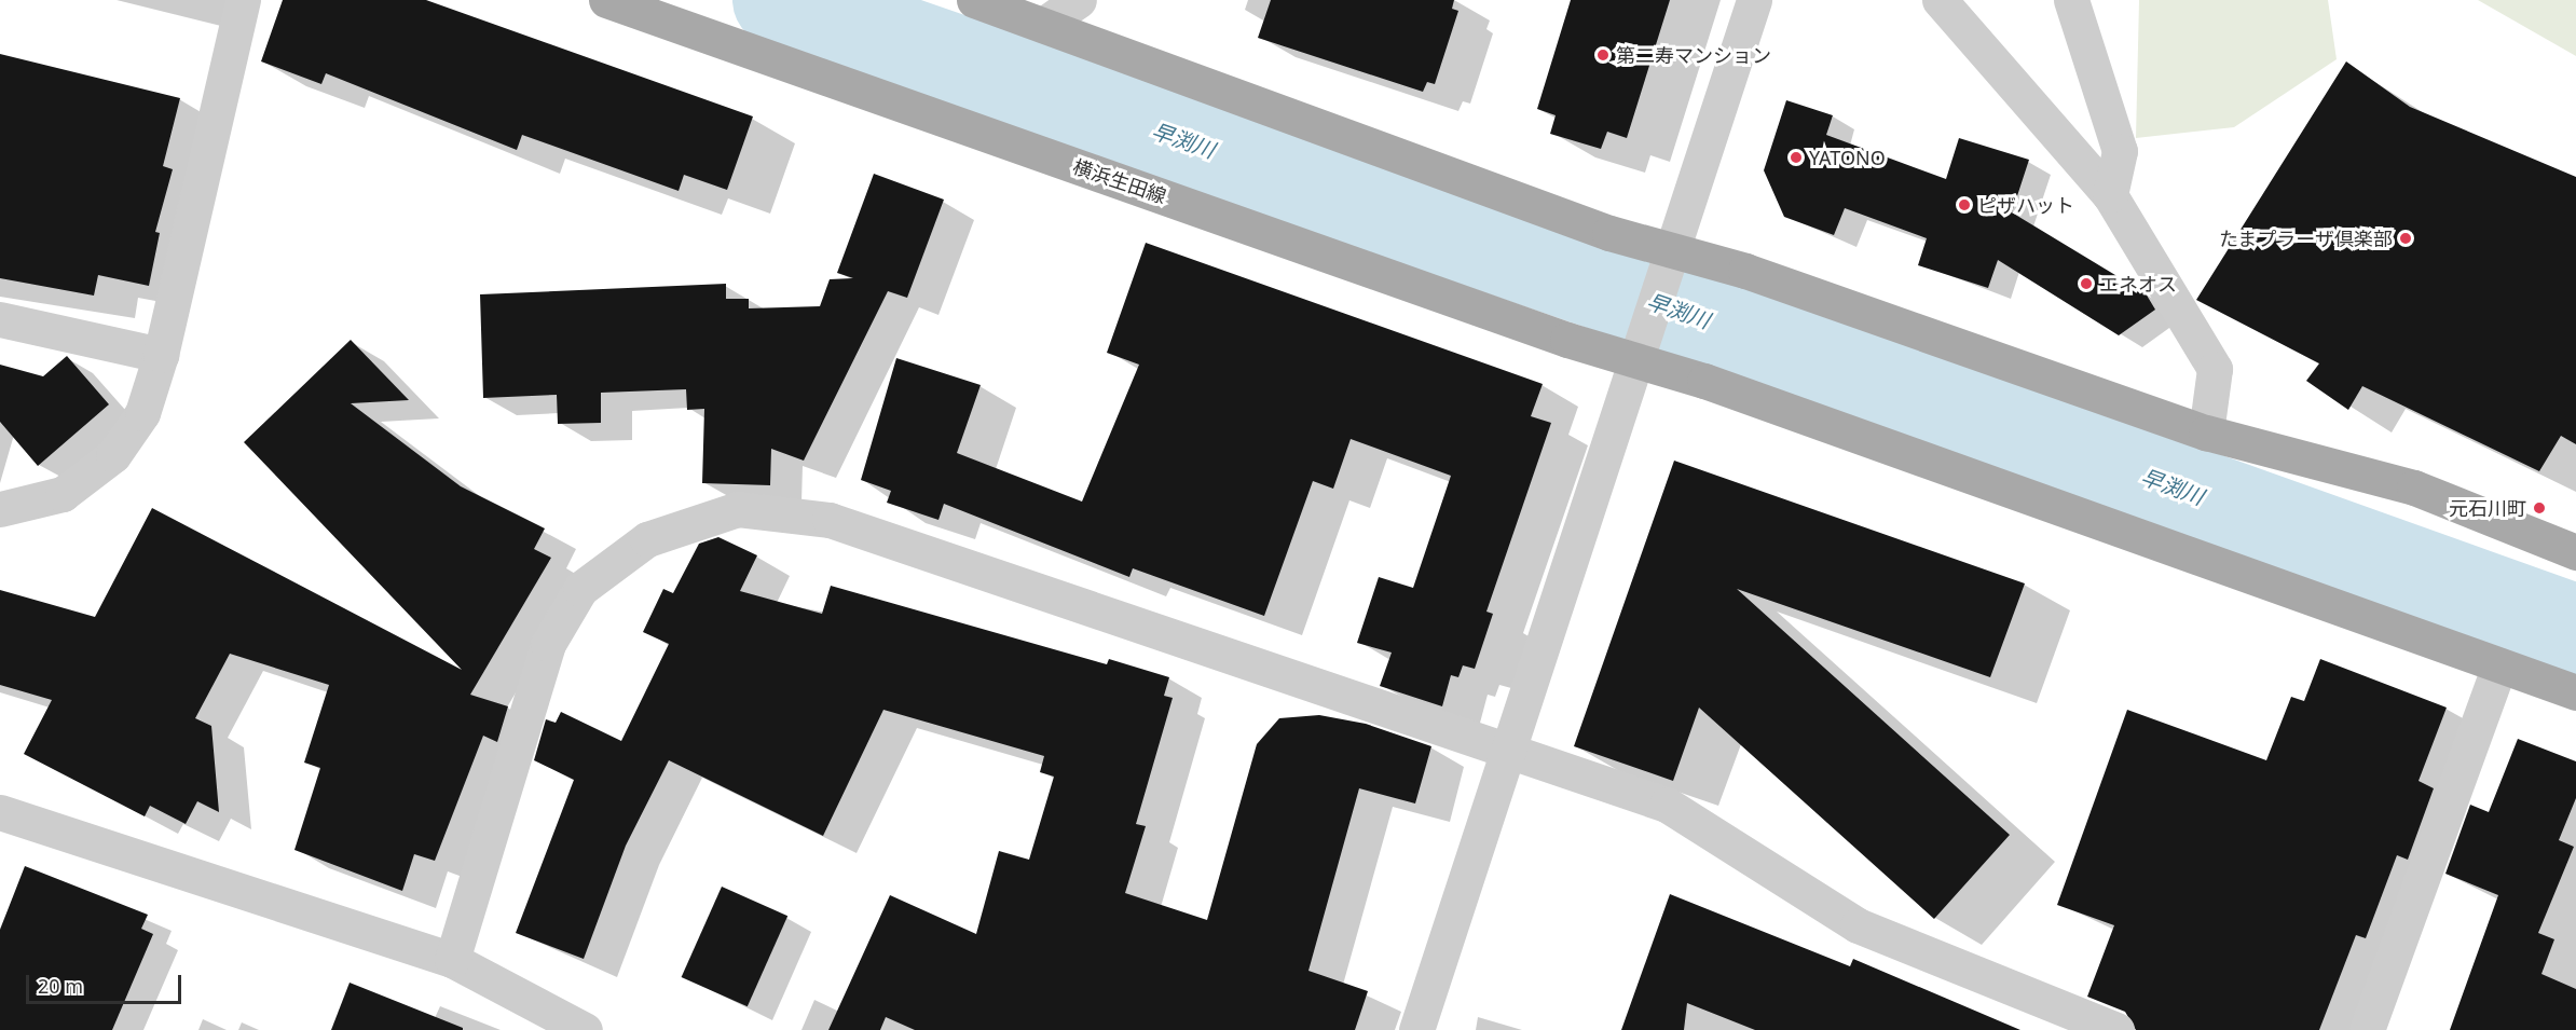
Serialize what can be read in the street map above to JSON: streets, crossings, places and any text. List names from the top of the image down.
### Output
{
  "streets": {
    "main road": ["横浜生田線"]
  },
  "water": ["早渕川"],
  "places": [
    "第二寿マンション",
    "YATONO",
    "ピザハット",
    "たまプラーザ倶楽部",
    "エネオス",
    "元石川町"
  ],
  "scale_bar": "20 m"
}
